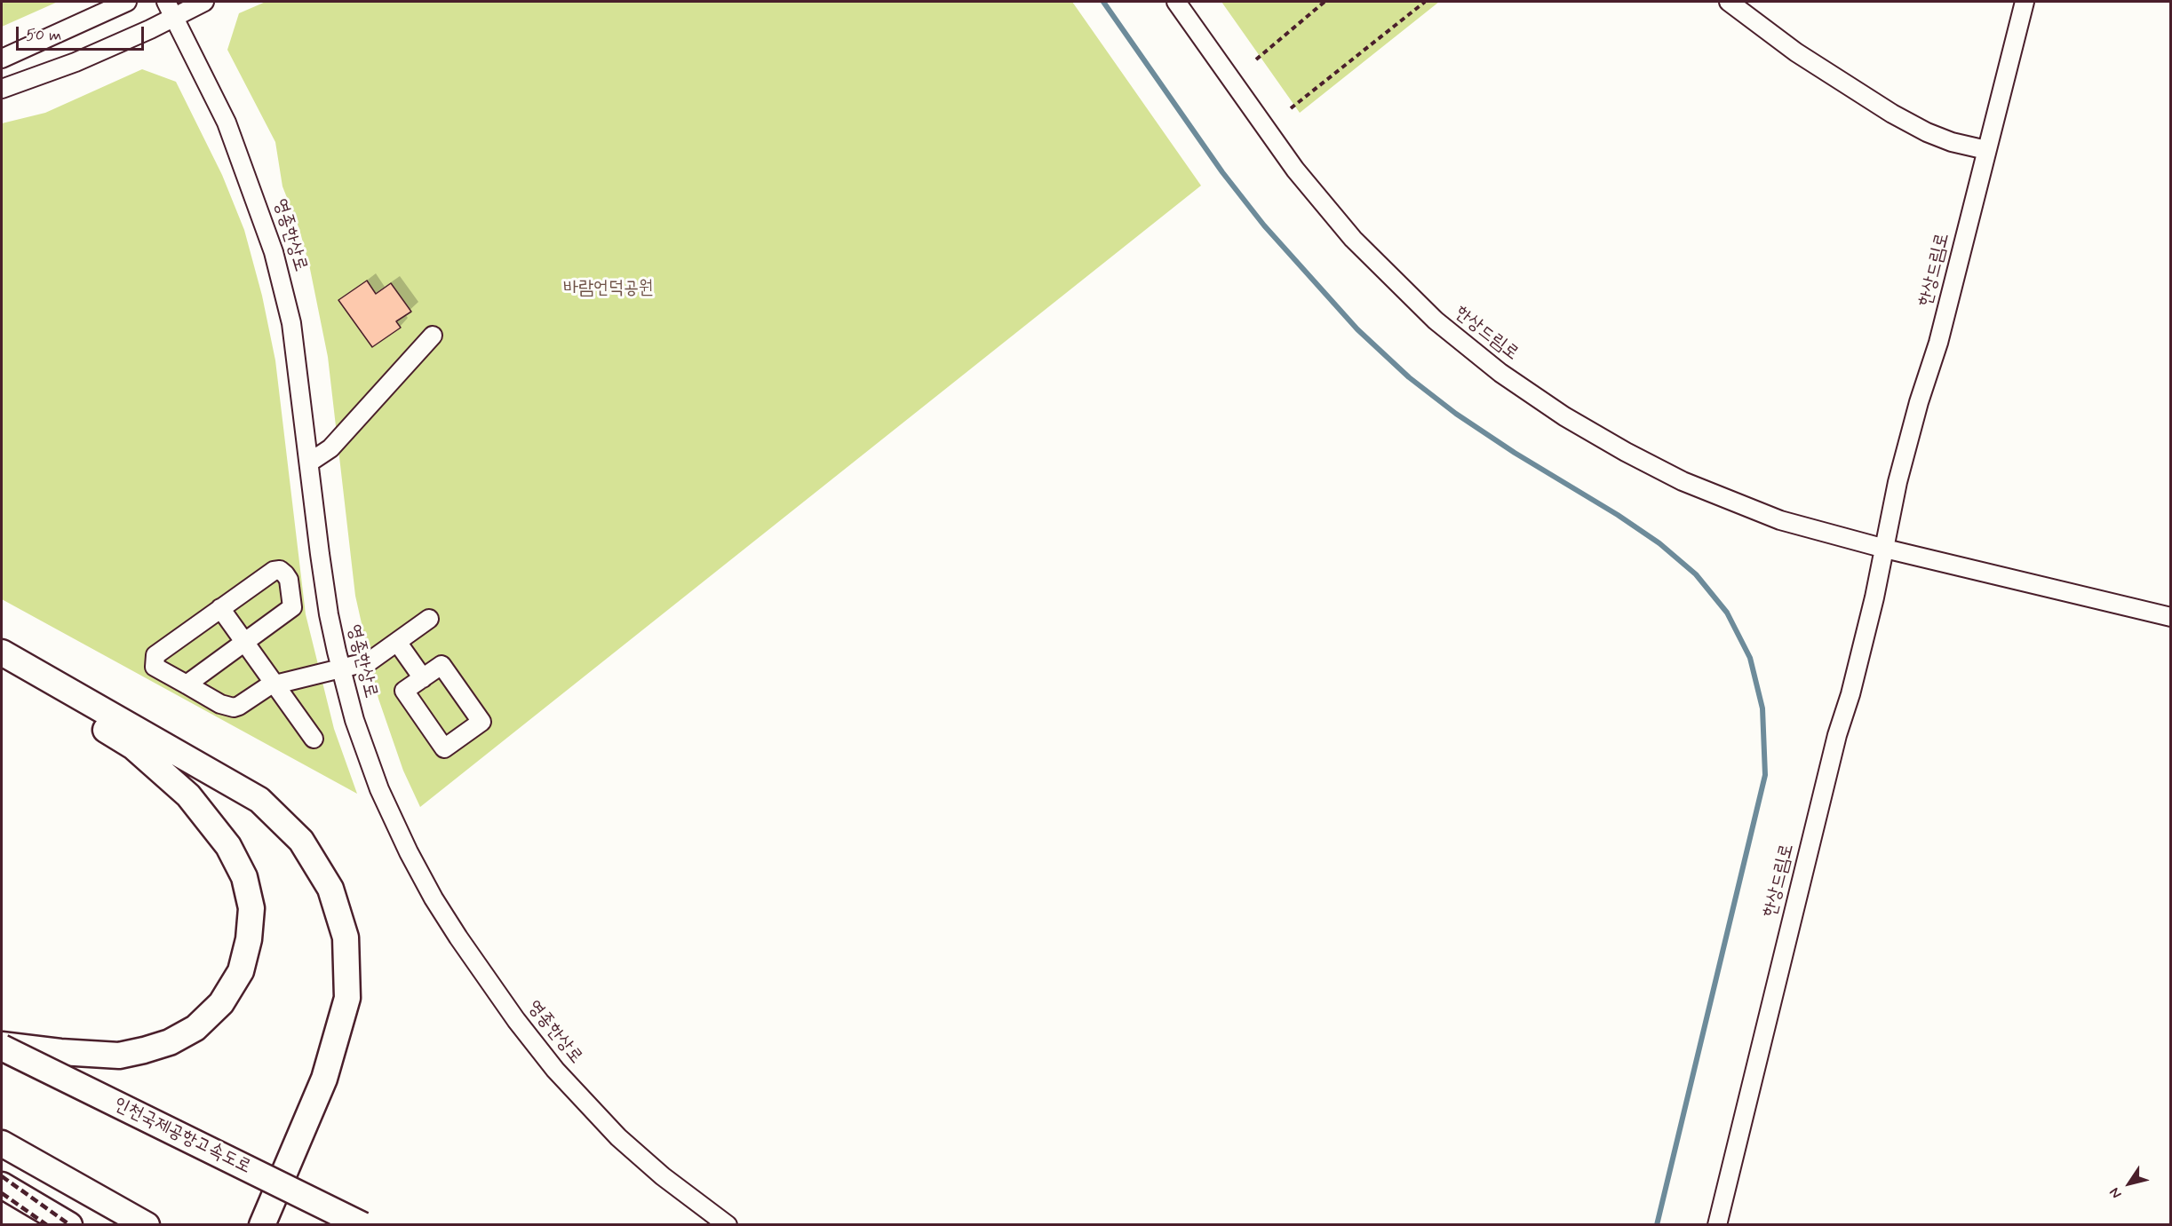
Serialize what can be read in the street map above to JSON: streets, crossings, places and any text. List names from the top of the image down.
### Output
{
  "streets": {
    "highway": ["인천국제공항고속도로"],
    "street": ["영종한상로", "한상드림로"]
  },
  "parks": ["바람언덕공원"],
  "scale_bar": "50 m",
  "north": "bottom left"
}
